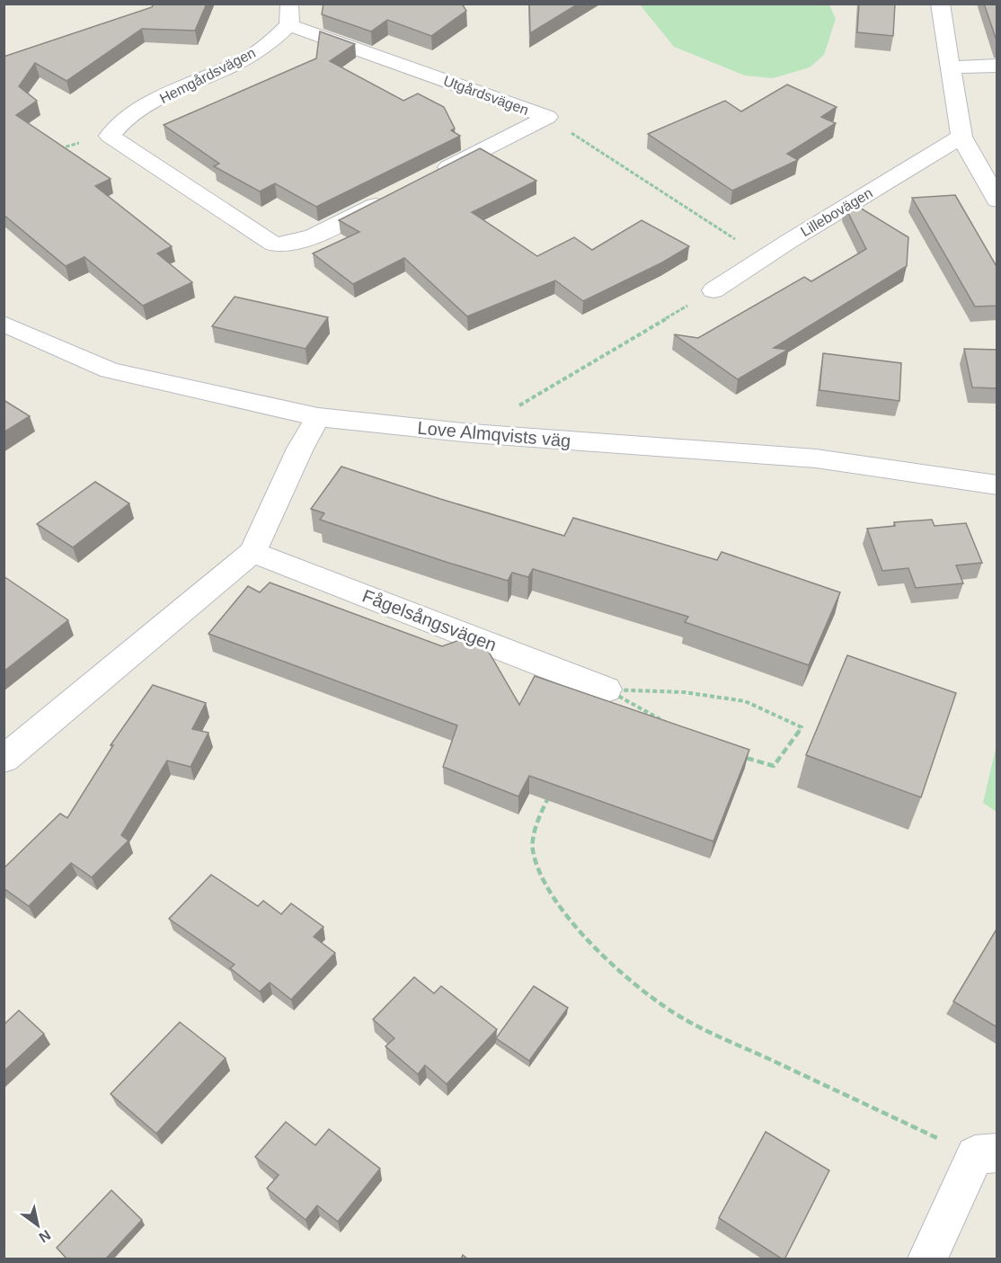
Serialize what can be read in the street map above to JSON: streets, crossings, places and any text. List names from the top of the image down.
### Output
{
  "streets": {
    "street": [
      "Hemgårdsvägen",
      "Utgårdsvägen",
      "Lillebovägen",
      "Love Almqvists väg",
      "Fågelsångsvägen"
    ]
  },
  "crossings": [
    ["Hemgårdsvägen", "Utgårdsvägen"]
  ],
  "north": "bottom right"
}
